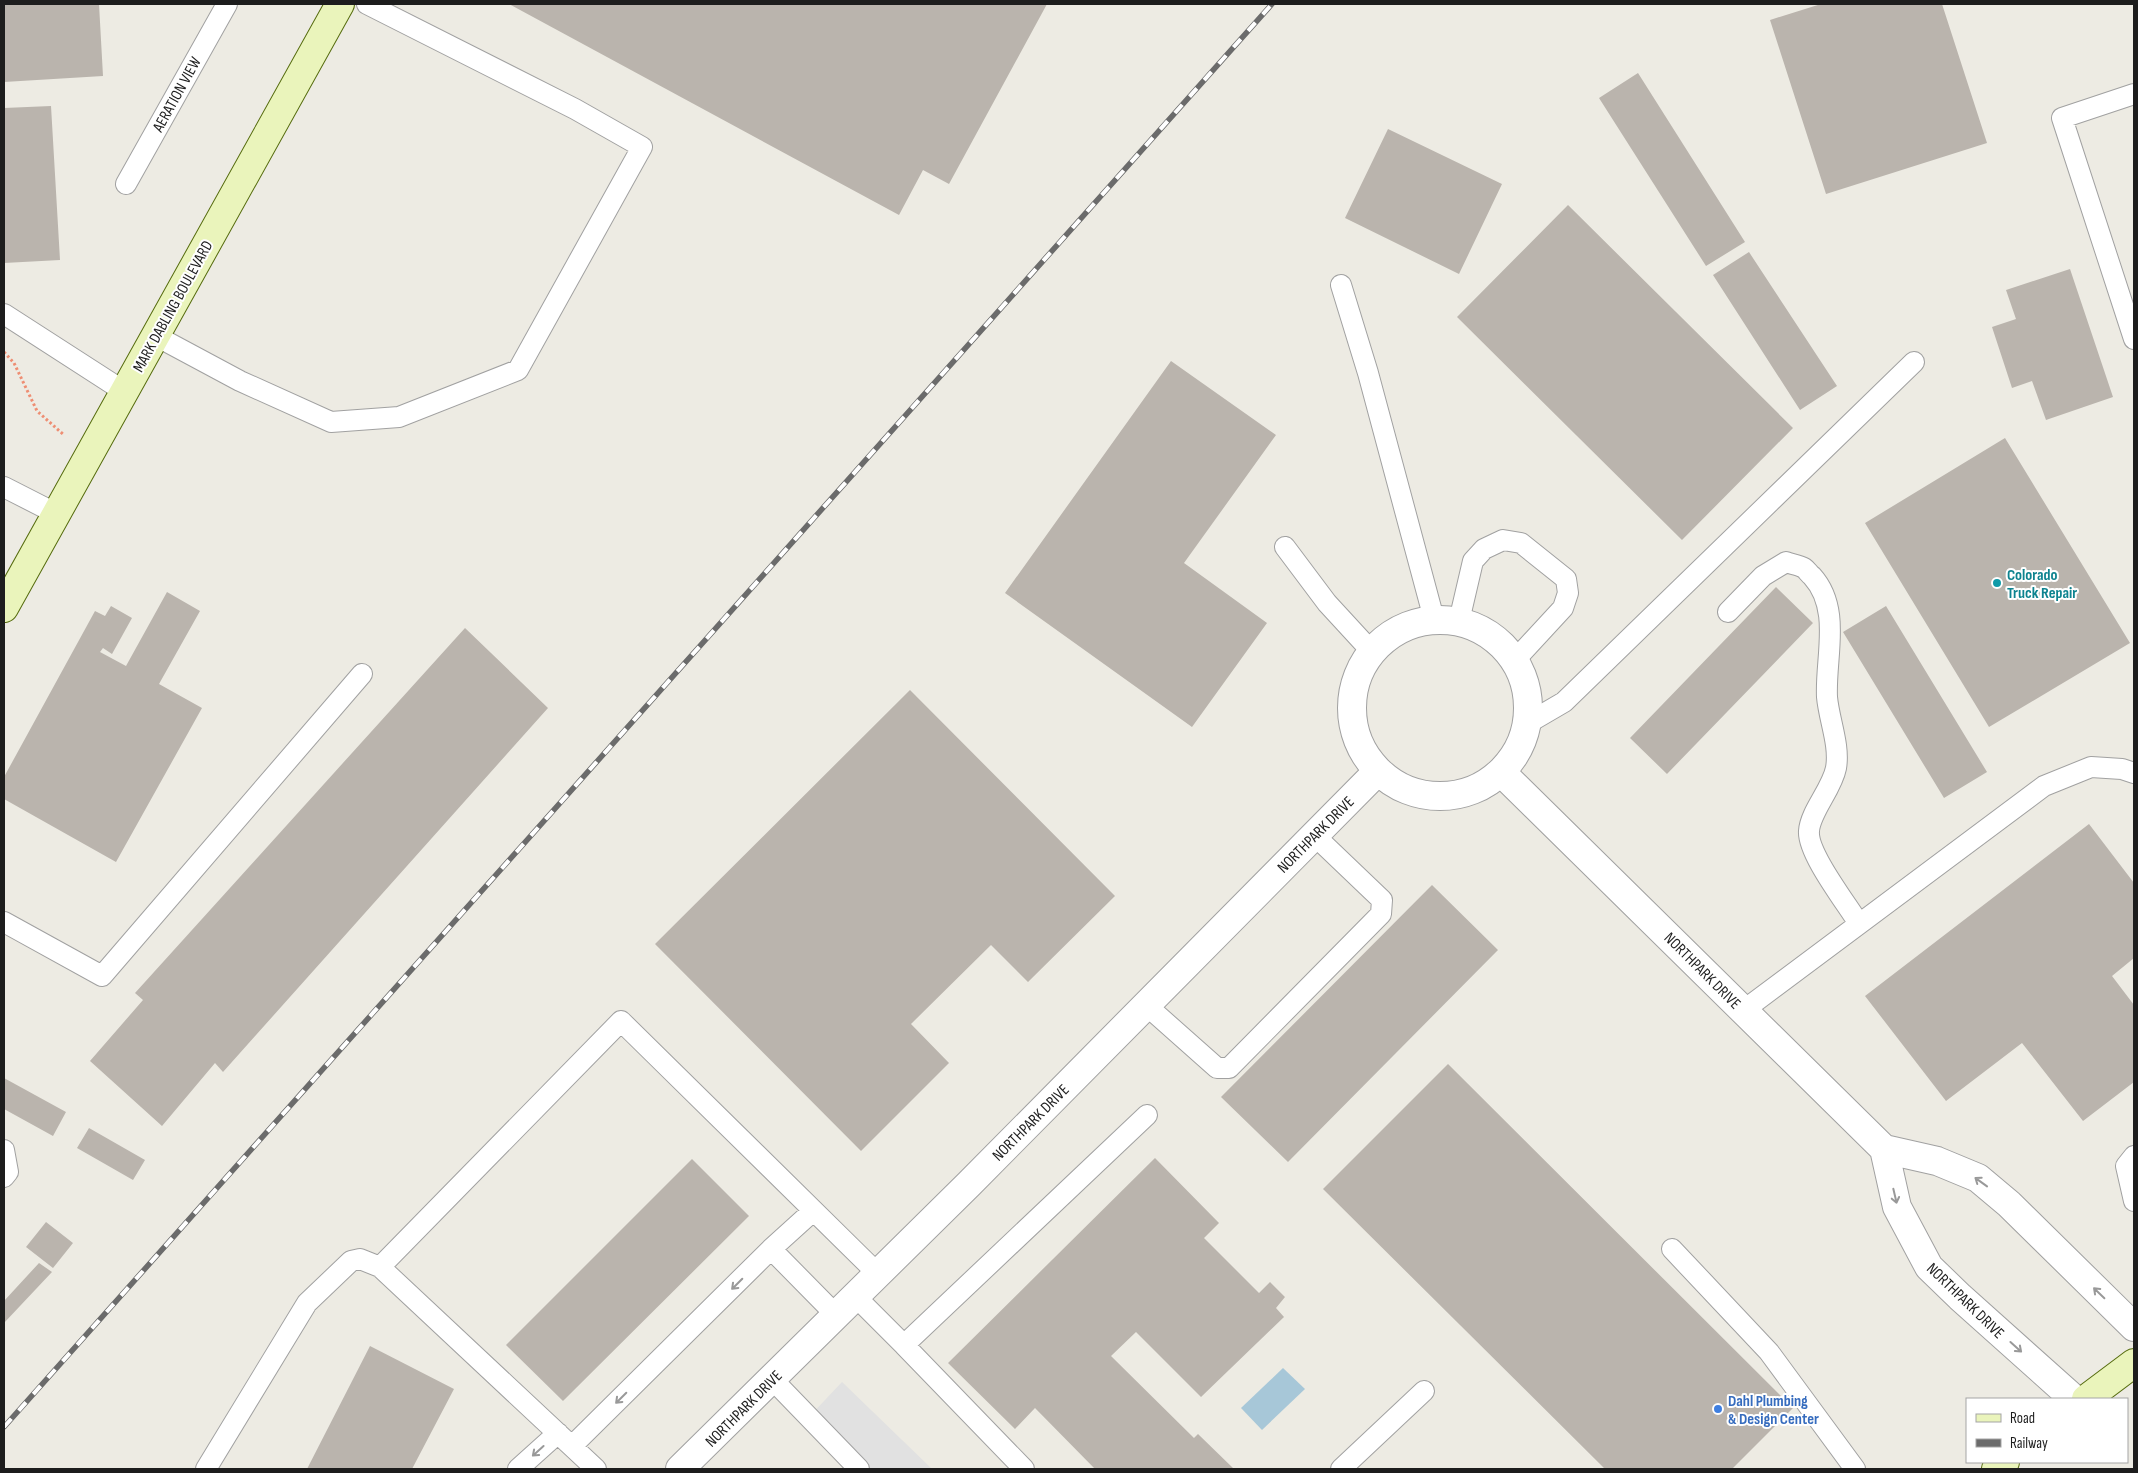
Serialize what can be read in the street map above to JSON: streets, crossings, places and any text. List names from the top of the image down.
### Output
{
  "streets": {
    "street": ["MARK DABLING BOULEVARD", "NORTHPARK DRIVE"],
    "lane": ["AERATION VIEW"]
  },
  "places": ["Colorado Truck Repair", "Dahl Plumbing & Design Center"],
  "legend": ["Road", "Railway"]
}
